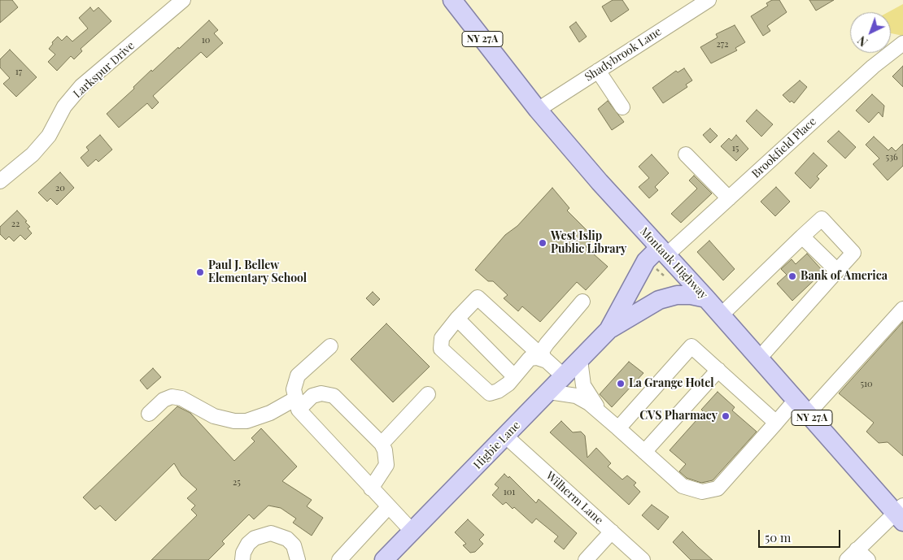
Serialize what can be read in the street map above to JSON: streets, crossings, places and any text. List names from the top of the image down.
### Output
{
  "streets": {
    "main road": ["NY 27A", "Montauk Highway", "Higbie Lane"],
    "street": [
      "Shadybrook Lane",
      "Larkspur Drive",
      "Brookfield Place",
      "Wilherm Lane"
    ]
  },
  "crossings": [
    ["Shadybrook Lane", "Montauk Highway"],
    ["Brookfield Place", "Montauk Highway"],
    ["Brookfield Place", "Higbie Lane"],
    ["Montauk Highway", "Higbie Lane"],
    ["Higbie Lane", "Wilherm Lane"]
  ],
  "places": [
    "West Islip Public Library",
    "Paul J. Bellew Elementary School",
    "Bank of America",
    "La Grange Hotel",
    "CVS Pharmacy"
  ],
  "house_numbers": [
    "10",
    "272",
    "17",
    "15",
    "536",
    "20",
    "22",
    "510",
    "25",
    "101"
  ],
  "scale_bar": "50 m",
  "north": "bottom left"
}
